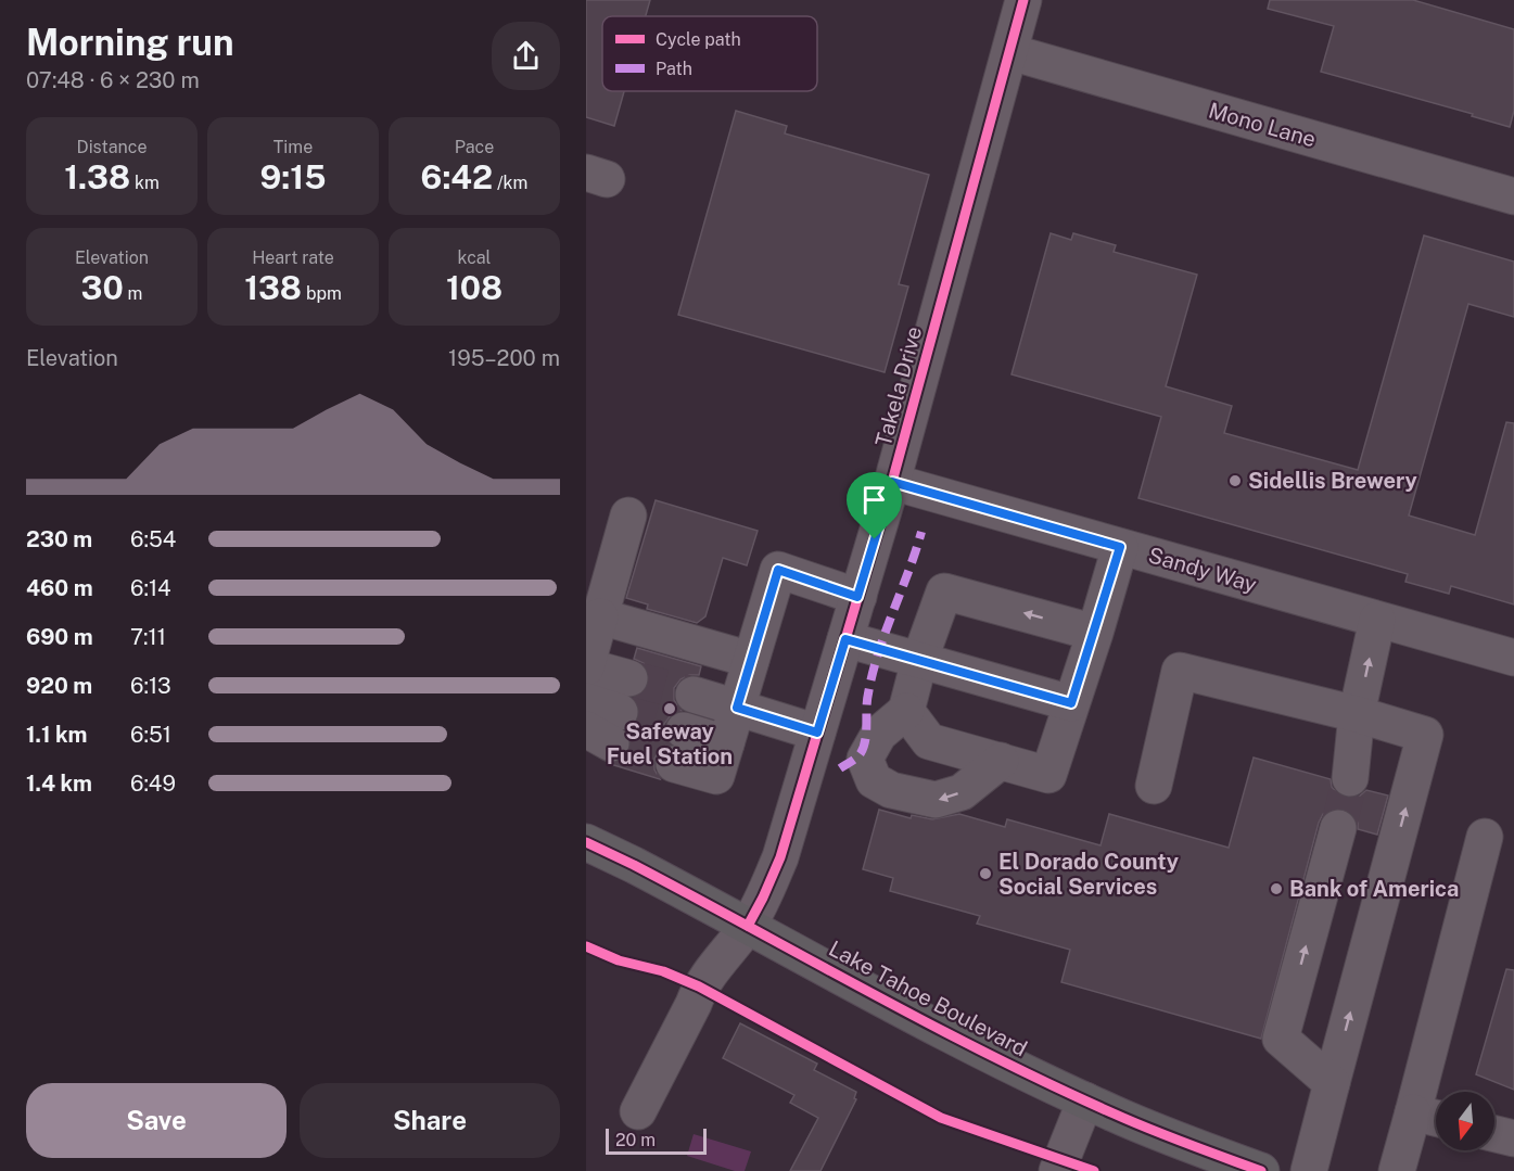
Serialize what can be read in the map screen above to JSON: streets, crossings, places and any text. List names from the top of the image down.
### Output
{
  "streets": {
    "highway": ["Lake Tahoe Boulevard"],
    "street": ["Mono Lane", "Takela Drive", "Sandy Way"]
  },
  "crossings": [
    ["Mono Lane", "Takela Drive"],
    ["Takela Drive", "Sandy Way"],
    ["Takela Drive", "Lake Tahoe Boulevard"]
  ],
  "places": [
    "Sidellis Brewery",
    "Safeway Fuel Station",
    "El Dorado County Social Services",
    "Bank of America"
  ],
  "legend": ["Cycle path", "Path"],
  "scale_bar": "20 m",
  "north": "bottom",
  "page": {
    "heading": ["Morning run", "07:48 · 6 × 230 m"],
    "stats": [
      ["Distance", "1.38 km"],
      ["Time", "9:15"],
      ["Pace", "6:42 /km"],
      ["Elevation", "30 m"],
      ["Heart rate", "138 bpm"],
      ["kcal", "108"]
    ],
    "chart": ["Elevation", "195–200 m"],
    "list": [
      {
        "name": "230 m",
        "note": "6:54"
      },
      {
        "name": "460 m",
        "note": "6:14"
      },
      {
        "name": "690 m",
        "note": "7:11"
      },
      {
        "name": "920 m",
        "note": "6:13"
      },
      {
        "name": "1.1 km",
        "note": "6:51"
      },
      {
        "name": "1.4 km",
        "note": "6:49"
      }
    ],
    "buttons": ["Save", "Share"],
    "scale": "20 m"
  }
}
